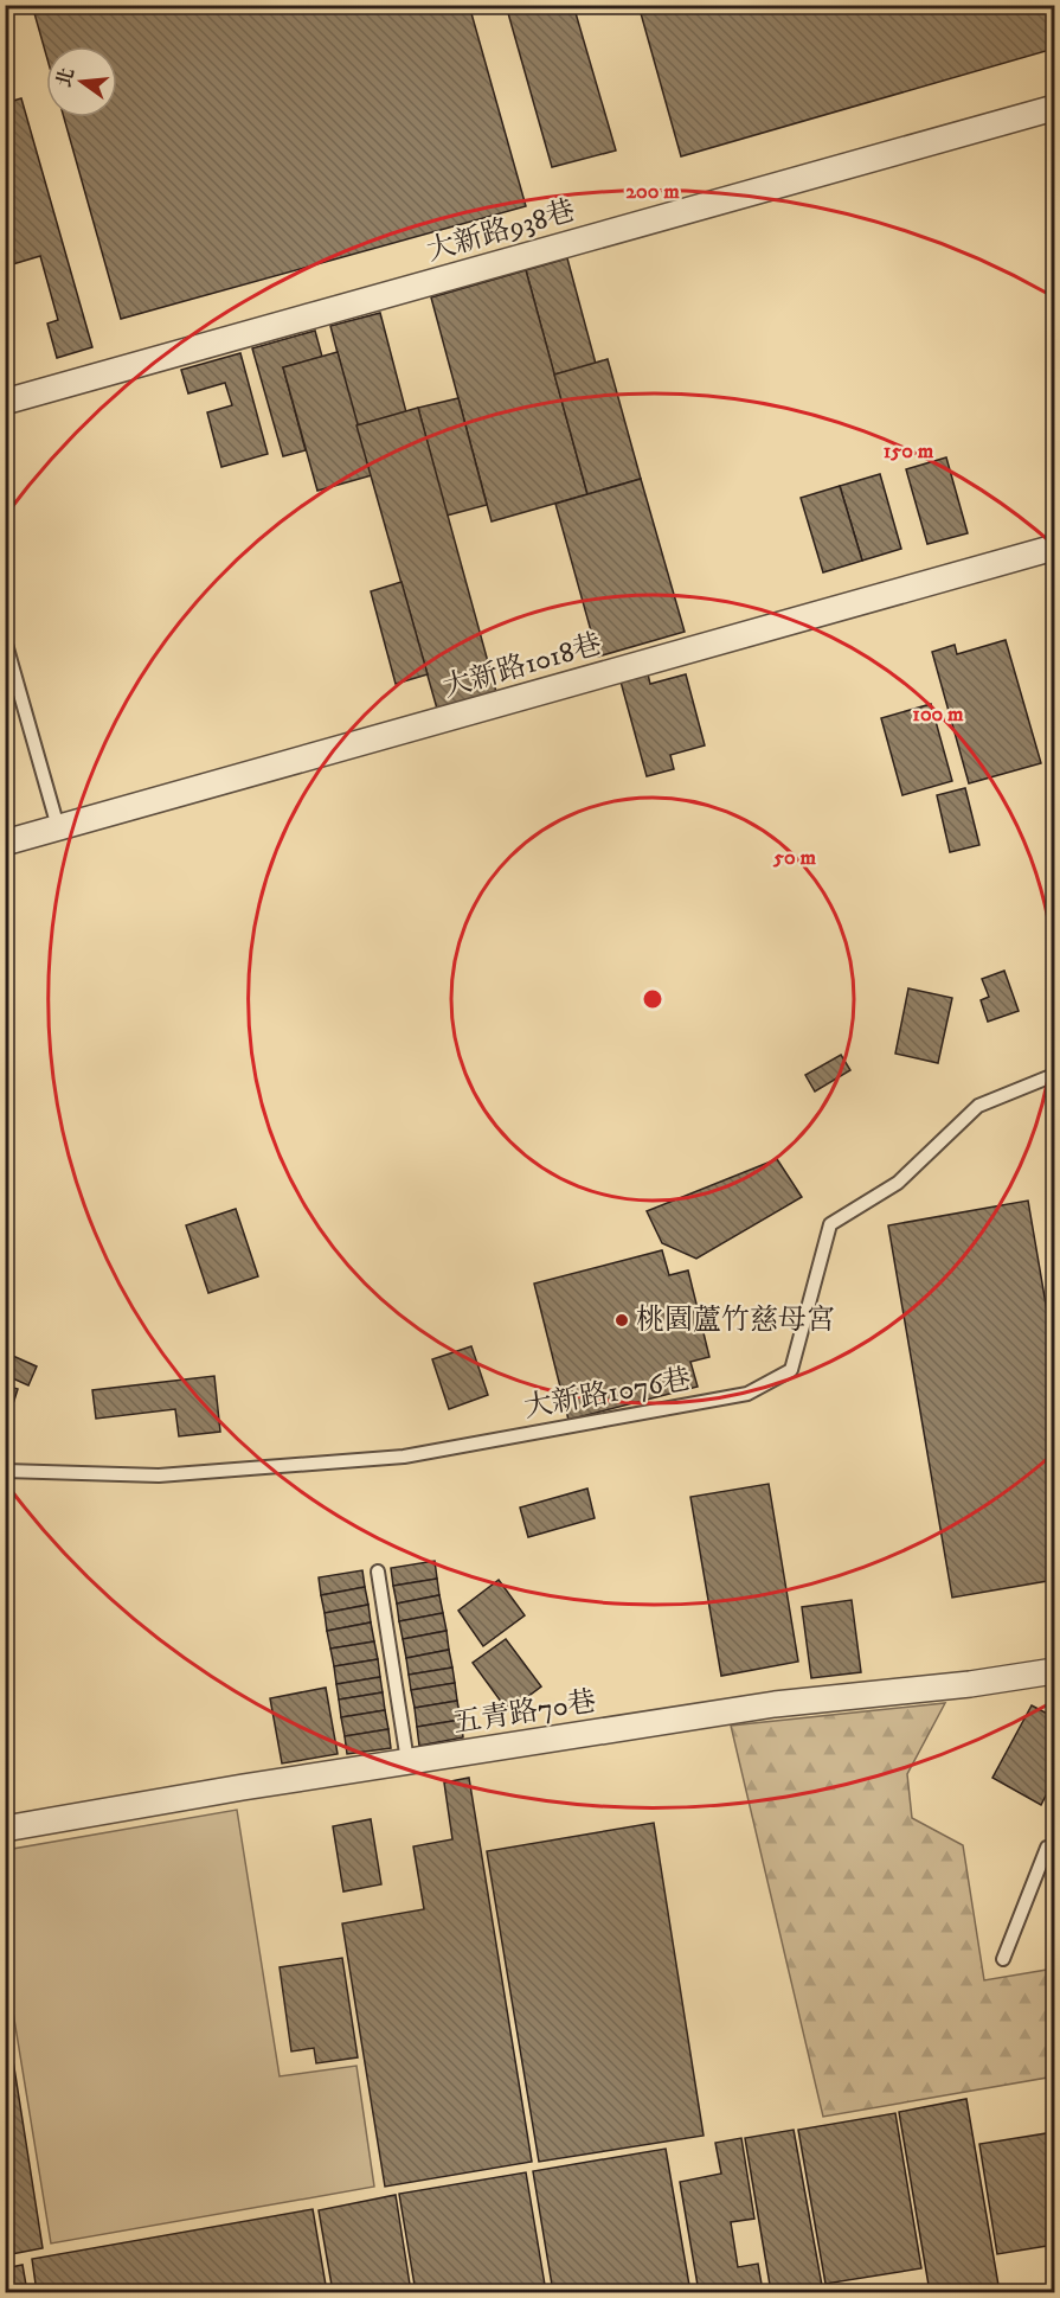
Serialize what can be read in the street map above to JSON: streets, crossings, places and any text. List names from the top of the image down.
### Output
{
  "streets": {
    "street": ["大新路938巷", "大新路1018巷", "五青路70巷"],
    "lane": ["大新路1076巷"]
  },
  "places": ["桃園蘆竹慈母宮"],
  "north": "left",
  "rings": [
    "200 m",
    "150 m",
    "100 m",
    "50 m"
  ]
}
